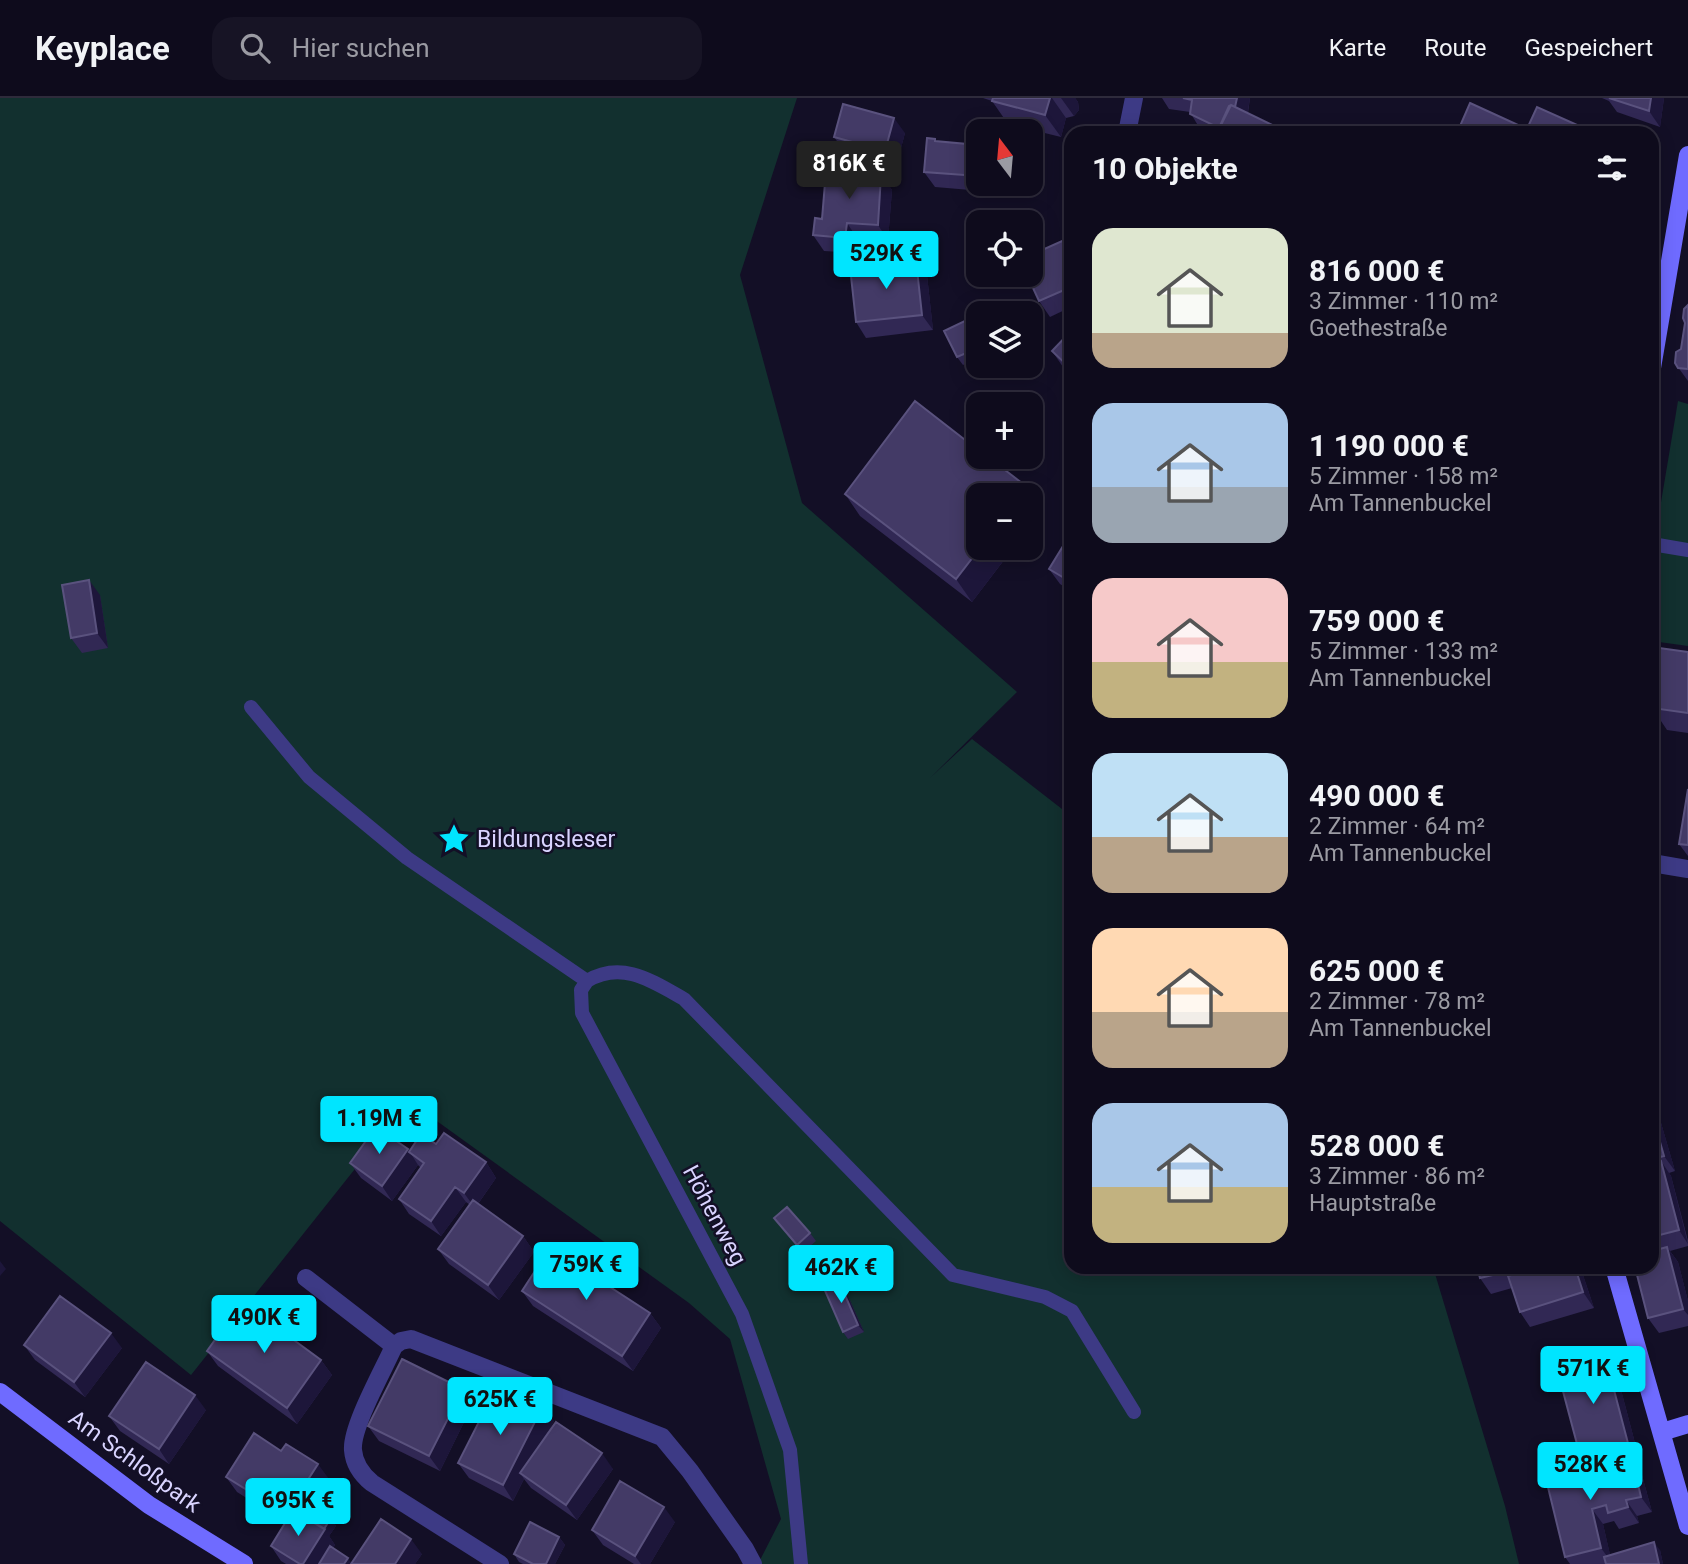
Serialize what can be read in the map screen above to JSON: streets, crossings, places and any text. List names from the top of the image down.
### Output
{
  "streets": {
    "main road": ["Am Schloßpark"],
    "lane": ["Höhenweg"]
  },
  "places": {
    "place": ["Bildungsleser"]
  },
  "north": "top",
  "page": {
    "header": "Keyplace",
    "search": "Hier suchen",
    "nav": ["Karte", "Route", "Gespeichert"],
    "map_buttons": ["+", "−"],
    "heading": "10 Objekte",
    "price": [
      "816K €",
      "529K €",
      "1.19M €",
      "759K €",
      "462K €",
      "490K €",
      "571K €",
      "625K €",
      "528K €",
      "695K €"
    ],
    "list": [
      {
        "name": "816 000 €",
        "note": "3 Zimmer · 110 m² · Goethestraße"
      },
      {
        "name": "1 190 000 €",
        "note": "5 Zimmer · 158 m² · Am Tannenbuckel"
      },
      {
        "name": "759 000 €",
        "note": "5 Zimmer · 133 m² · Am Tannenbuckel"
      },
      {
        "name": "490 000 €",
        "note": "2 Zimmer · 64 m² · Am Tannenbuckel"
      },
      {
        "name": "625 000 €",
        "note": "2 Zimmer · 78 m² · Am Tannenbuckel"
      },
      {
        "name": "528 000 €",
        "note": "3 Zimmer · 86 m² · Hauptstraße"
      }
    ]
  }
}
